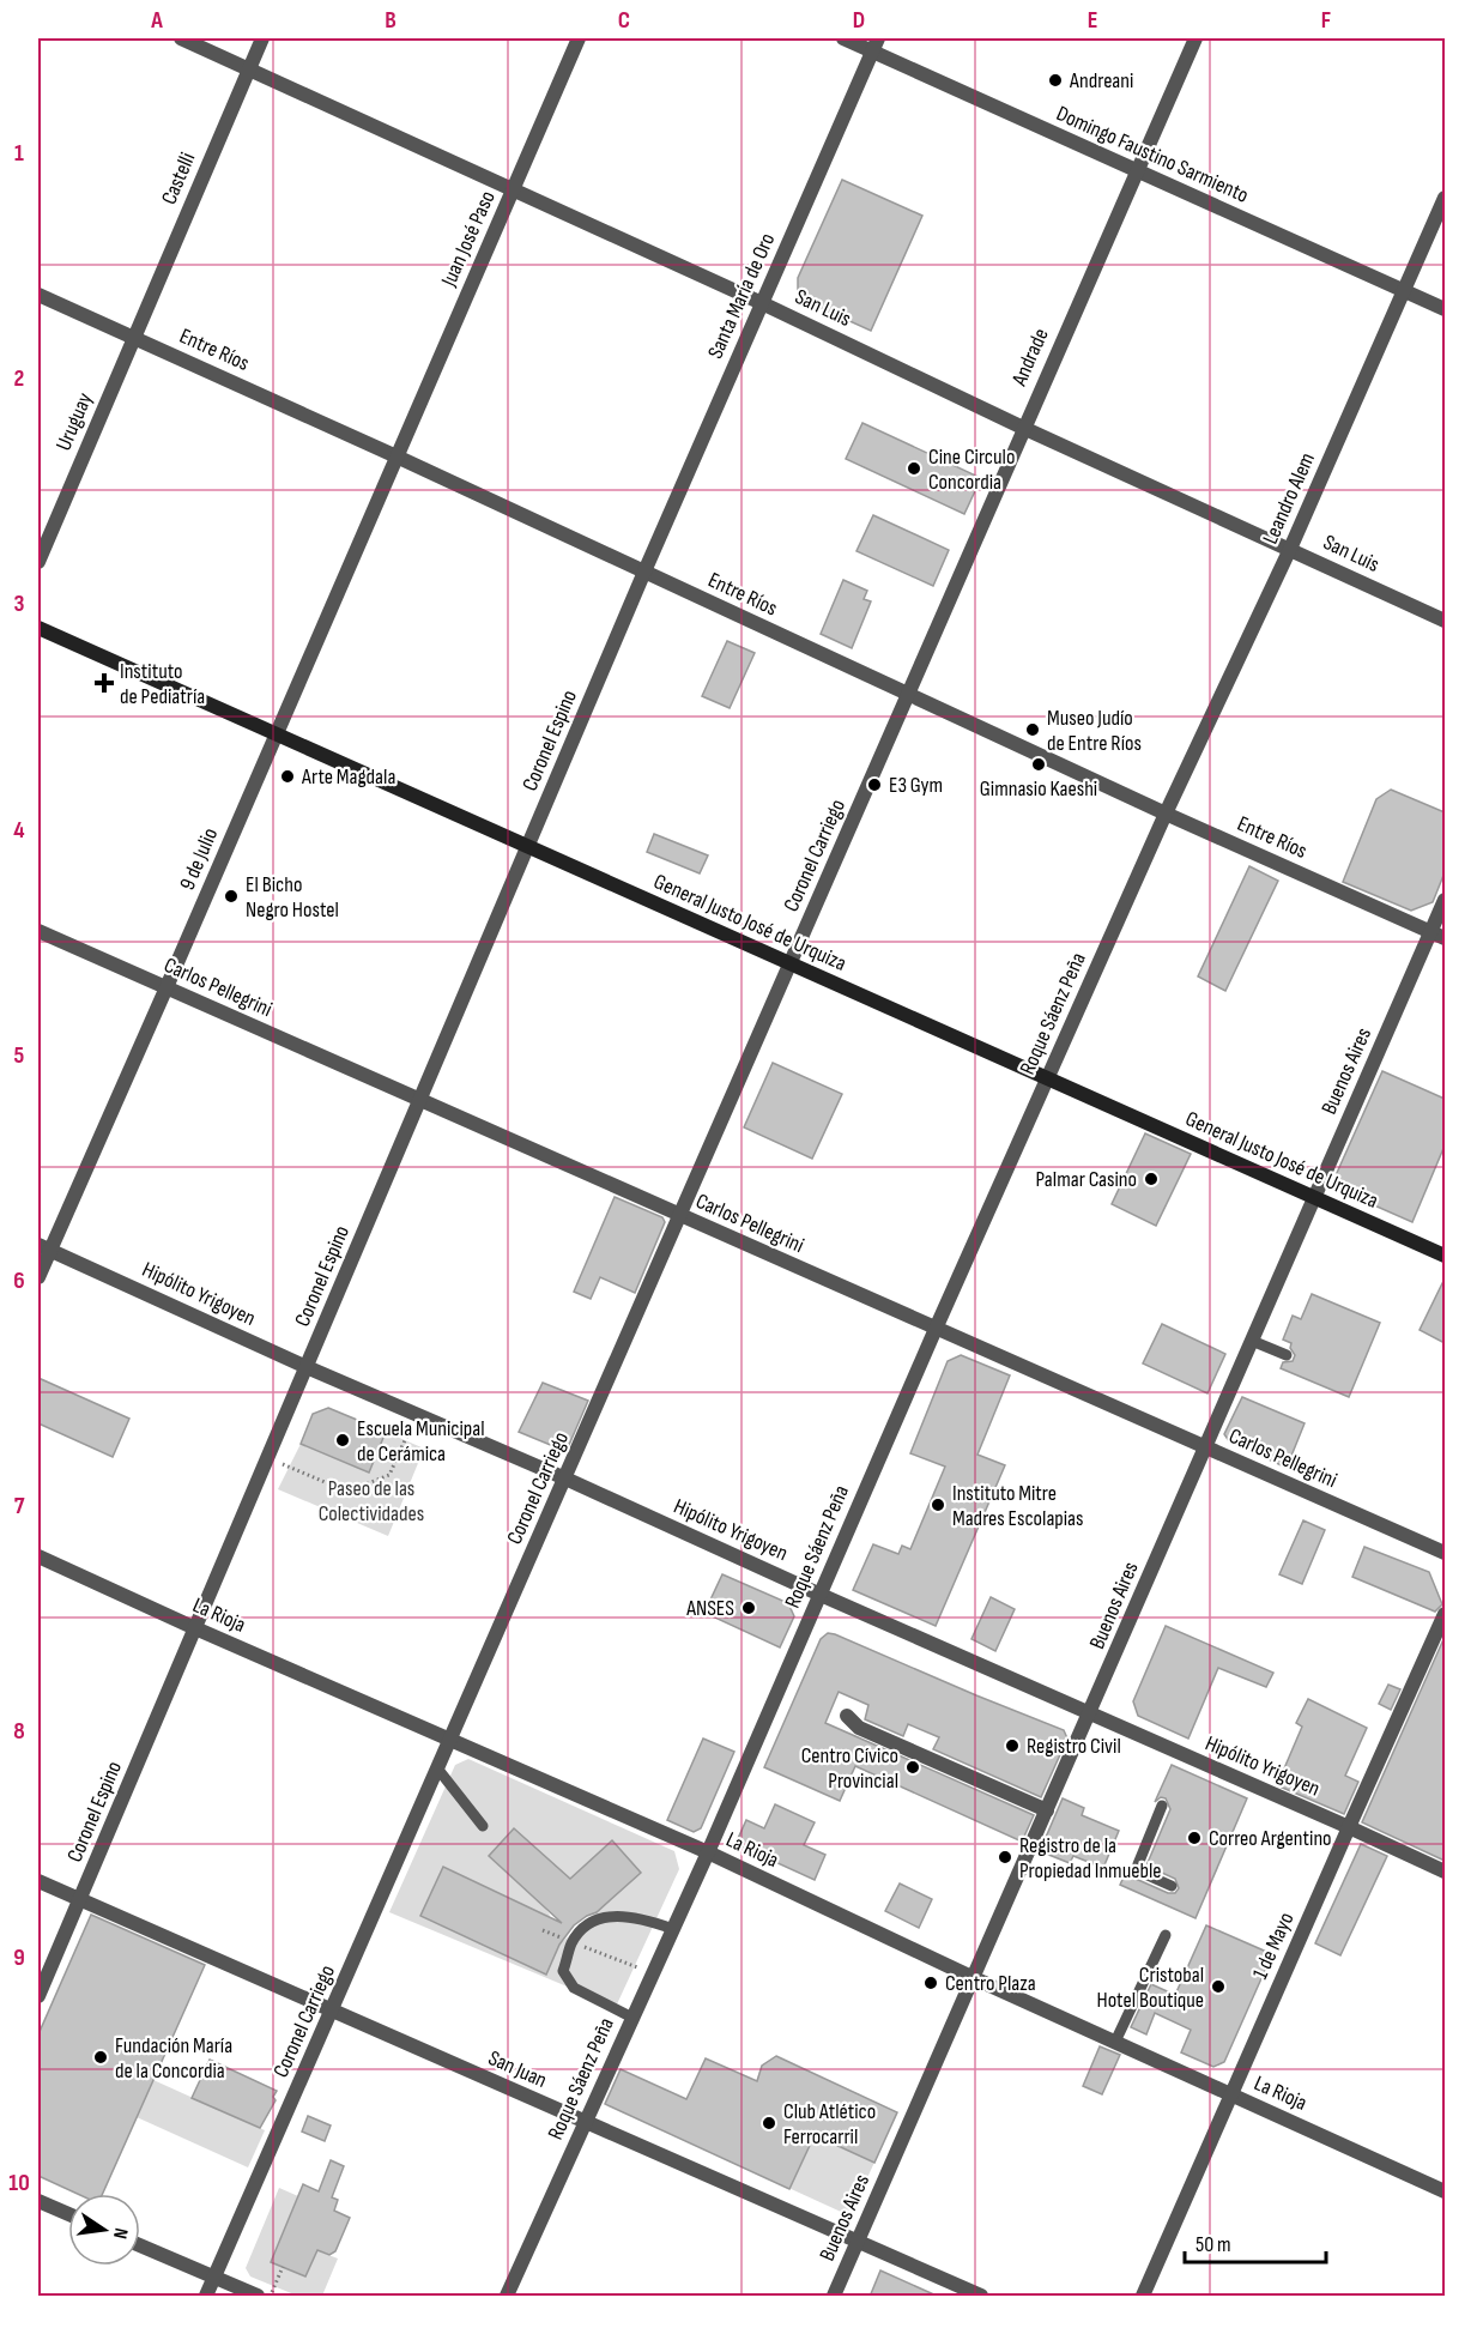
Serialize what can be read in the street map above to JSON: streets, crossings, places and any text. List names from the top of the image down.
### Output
{
  "streets": {
    "street": [
      "Domingo Faustino Sarmiento",
      "Castelli",
      "Juan José Paso",
      "Santa María de Oro",
      "San Luis",
      "Entre Ríos",
      "Andrade",
      "Uruguay",
      "Leandro Alem",
      "Coronel Espino",
      "Coronel Carriego",
      "9 de Julio",
      "General Justo José de Urquiza",
      "Carlos Pellegrini",
      "Roque Sáenz Peña",
      "Buenos Aires",
      "Hipólito Yrigoyen",
      "La Rioja",
      "1 de Mayo",
      "San Juan"
    ]
  },
  "crossings": [
    ["Domingo Faustino Sarmiento", "Santa María de Oro"],
    ["Domingo Faustino Sarmiento", "Andrade"],
    ["Domingo Faustino Sarmiento", "Leandro Alem"],
    ["Castelli", "San Luis"],
    ["Castelli", "Entre Ríos"],
    ["Castelli", "Uruguay"],
    ["Juan José Paso", "San Luis"],
    ["Juan José Paso", "Entre Ríos"],
    ["Juan José Paso", "9 de Julio"],
    ["Santa María de Oro", "San Luis"],
    ["Santa María de Oro", "Entre Ríos"],
    ["Santa María de Oro", "Coronel Espino"],
    ["San Luis", "Andrade"],
    ["San Luis", "Leandro Alem"],
    ["Entre Ríos", "Andrade"],
    ["Entre Ríos", "Uruguay"],
    ["Entre Ríos", "Leandro Alem"],
    ["Entre Ríos", "Coronel Espino"],
    ["Entre Ríos", "Coronel Carriego"],
    ["Entre Ríos", "9 de Julio"],
    ["Entre Ríos", "Roque Sáenz Peña"],
    ["Entre Ríos", "Buenos Aires"],
    ["Andrade", "Coronel Carriego"],
    ["Leandro Alem", "Roque Sáenz Peña"],
    ["Coronel Espino", "General Justo José de Urquiza"],
    ["Coronel Espino", "Carlos Pellegrini"],
    ["Coronel Espino", "Hipólito Yrigoyen"],
    ["Coronel Espino", "La Rioja"],
    ["Coronel Espino", "San Juan"],
    ["Coronel Carriego", "General Justo José de Urquiza"],
    ["Coronel Carriego", "Carlos Pellegrini"],
    ["Coronel Carriego", "Hipólito Yrigoyen"],
    ["Coronel Carriego", "La Rioja"],
    ["Coronel Carriego", "San Juan"],
    ["9 de Julio", "General Justo José de Urquiza"],
    ["9 de Julio", "Carlos Pellegrini"],
    ["9 de Julio", "Hipólito Yrigoyen"],
    ["General Justo José de Urquiza", "Roque Sáenz Peña"],
    ["General Justo José de Urquiza", "Buenos Aires"],
    ["Carlos Pellegrini", "Roque Sáenz Peña"],
    ["Carlos Pellegrini", "Buenos Aires"],
    ["Roque Sáenz Peña", "Hipólito Yrigoyen"],
    ["Roque Sáenz Peña", "La Rioja"],
    ["Roque Sáenz Peña", "San Juan"],
    ["Buenos Aires", "Hipólito Yrigoyen"],
    ["Buenos Aires", "La Rioja"],
    ["Buenos Aires", "San Juan"],
    ["Hipólito Yrigoyen", "1 de Mayo"],
    ["La Rioja", "1 de Mayo"]
  ],
  "parks": ["Paseo de las Colectividades"],
  "places": {
    "other": [
      "Andreani",
      "Cine Circulo Concordia",
      "Museo Judío de Entre Ríos",
      "Gimnasio Kaeshi",
      "Arte Magdala",
      "E3 Gym",
      "El Bicho Negro Hostel",
      "Palmar Casino",
      "Escuela Municipal de Cerámica",
      "Instituto Mitre Madres Escolapias",
      "ANSES",
      "Registro Civil",
      "Centro Cívico Provincial",
      "Correo Argentino",
      "Registro de la Propiedad Inmueble",
      "Centro Plaza",
      "Cristobal Hotel Boutique",
      "Fundación María de la Concordia",
      "Club Atlético Ferrocarril"
    ],
    "health": ["Instituto de Pediatría"]
  },
  "scale_bar": "50 m",
  "north": "right",
  "grid": {
    "columns": [
      "A",
      "B",
      "C",
      "D",
      "E",
      "F"
    ],
    "rows": [
      "1",
      "2",
      "3",
      "4",
      "5",
      "6",
      "7",
      "8",
      "9",
      "10"
    ]
  }
}
